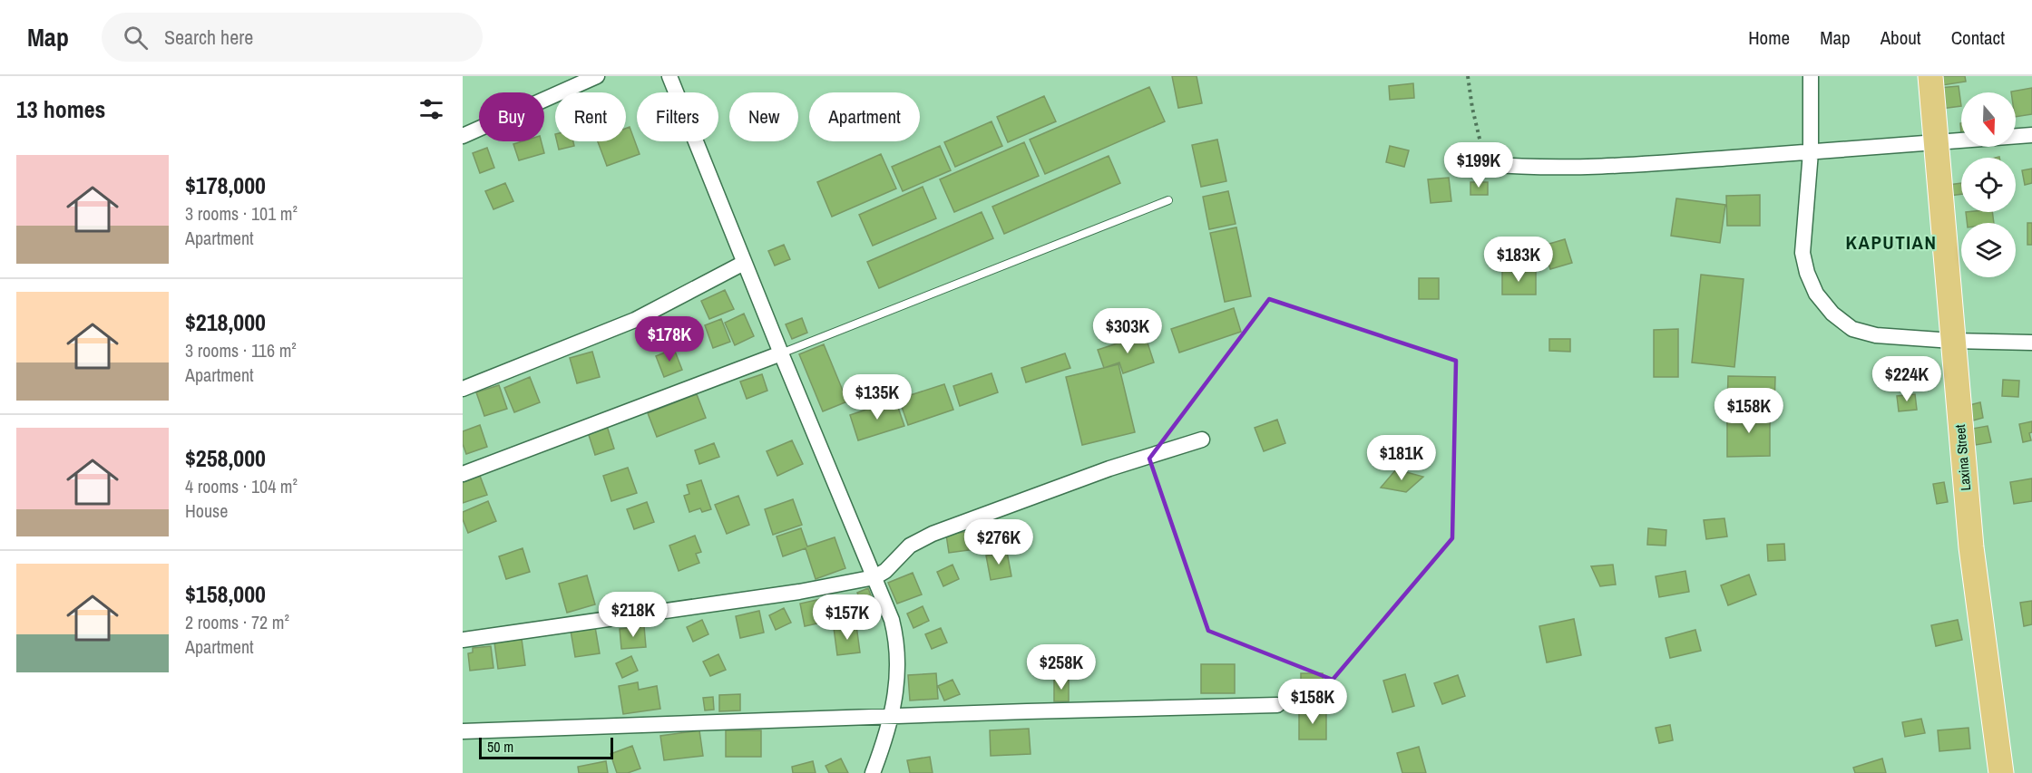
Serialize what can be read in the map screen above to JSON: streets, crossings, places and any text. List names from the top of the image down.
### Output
{
  "streets": {
    "main road": ["Laxina Street"]
  },
  "districts": ["KAPUTIAN"],
  "scale_bar": "50 m",
  "north": "bottom",
  "page": {
    "header": "Map",
    "search": "Search here",
    "nav": [
      "Home",
      "Map",
      "About",
      "Contact"
    ],
    "heading": "13 homes",
    "chip": [
      "Buy",
      "Rent",
      "Filters",
      "New",
      "Apartment"
    ],
    "list": [
      {
        "name": "$178,000",
        "note": "3 rooms · 101 m² · Apartment"
      },
      {
        "name": "$218,000",
        "note": "3 rooms · 116 m² · Apartment"
      },
      {
        "name": "$258,000",
        "note": "4 rooms · 104 m² · House"
      },
      {
        "name": "$158,000",
        "note": "2 rooms · 72 m² · Apartment"
      }
    ],
    "price": [
      "$199K",
      "$183K",
      "$303K",
      "$178K",
      "$224K",
      "$135K",
      "$158K",
      "$181K",
      "$276K",
      "$218K",
      "$157K",
      "$258K",
      "$158K"
    ],
    "scale": "50 m"
  }
}
